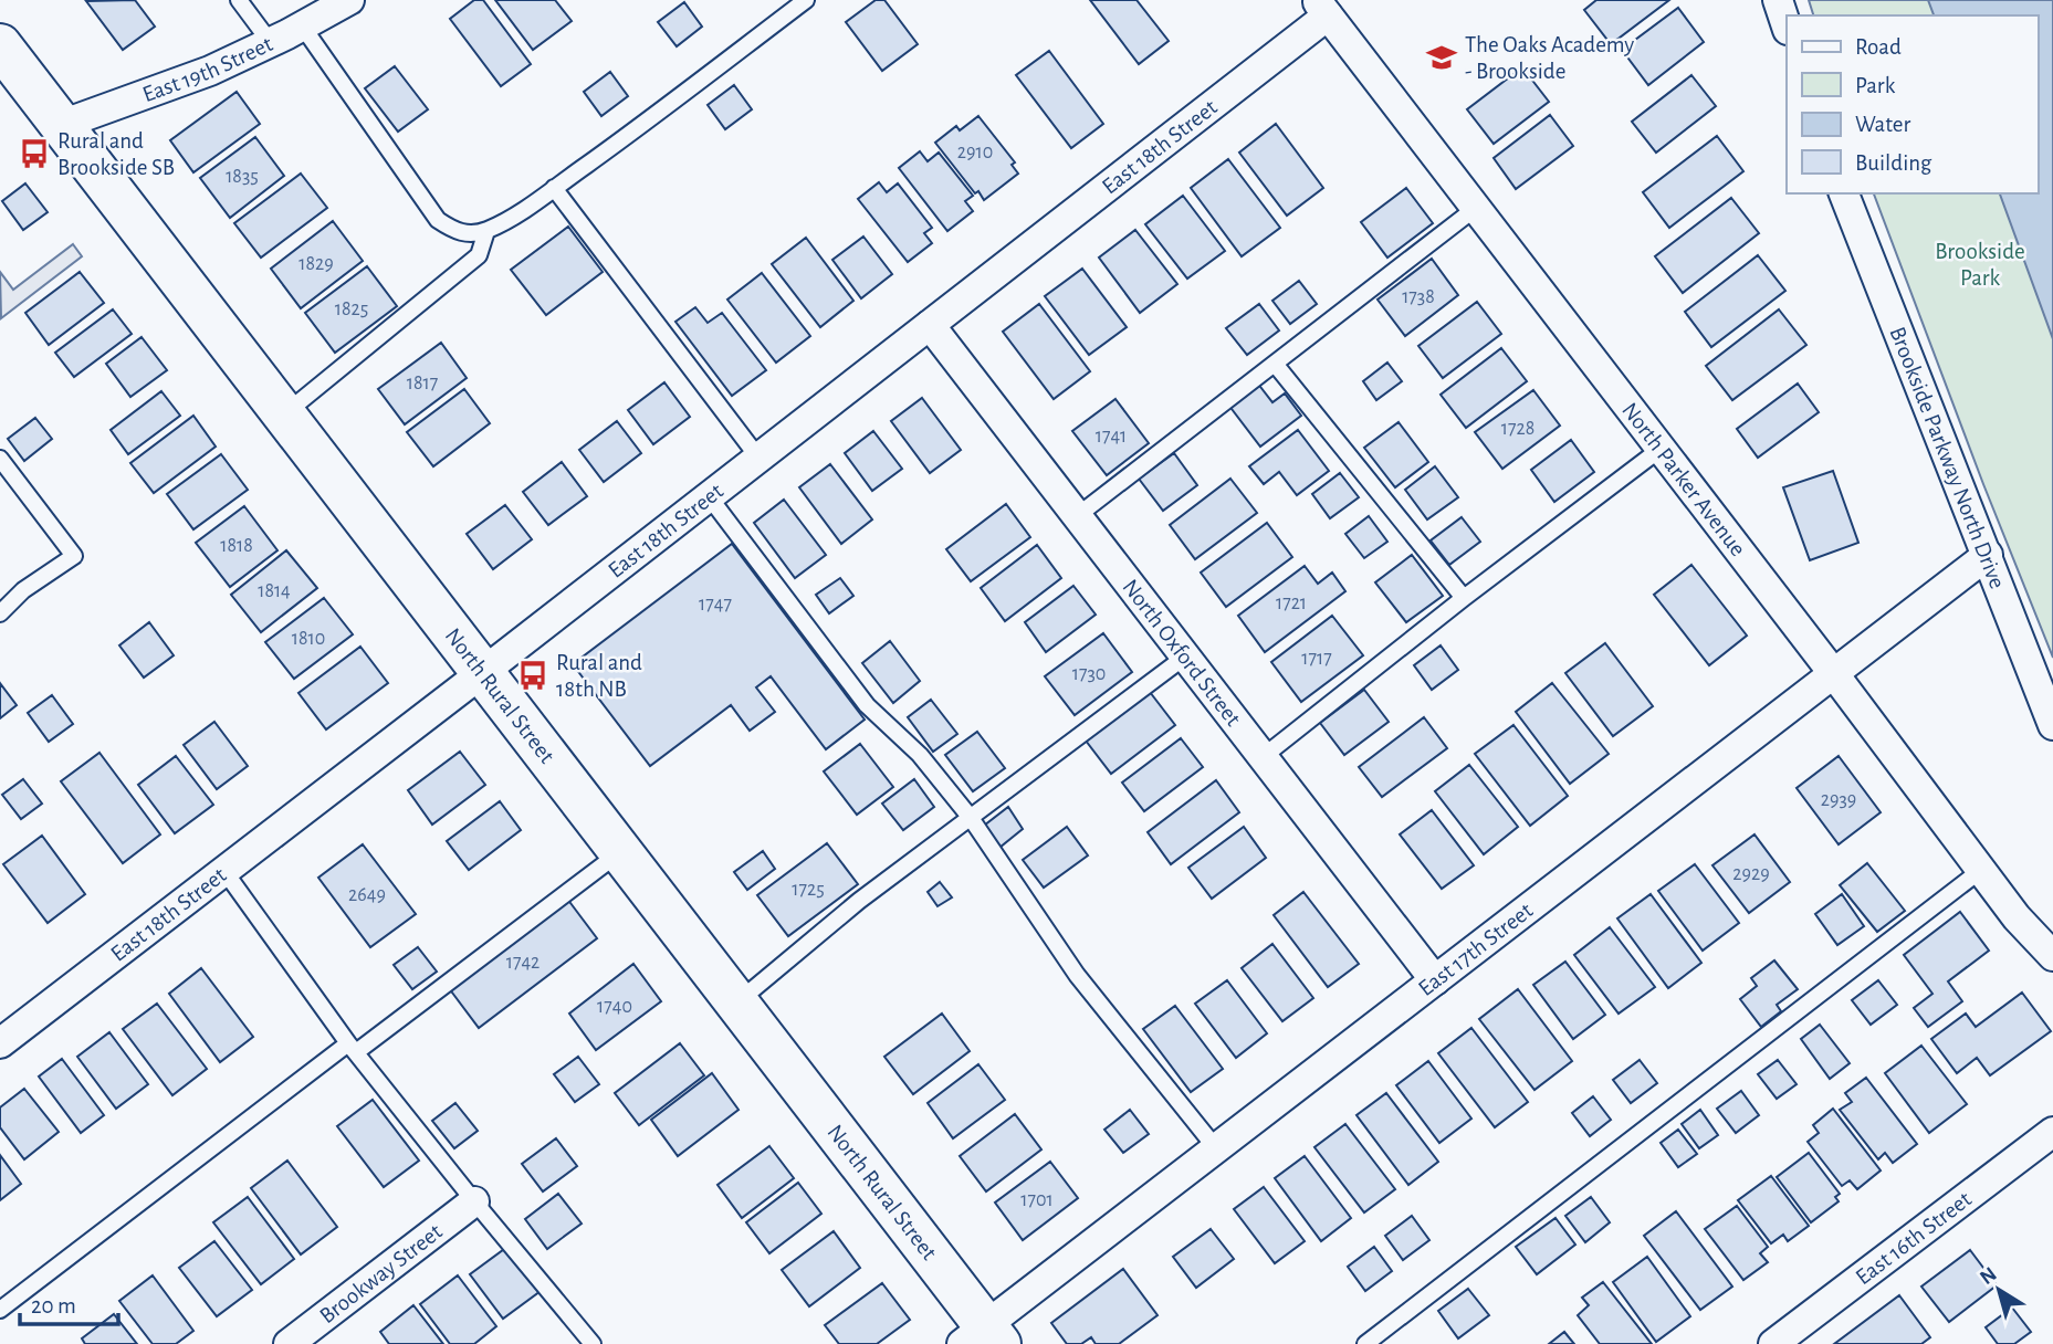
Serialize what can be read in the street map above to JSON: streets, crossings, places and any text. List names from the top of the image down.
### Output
{
  "streets": {
    "main road": ["North Rural Street"],
    "street": [
      "East 19th Street",
      "East 18th Street",
      "Brookside Parkway North Drive",
      "North Parker Avenue",
      "North Oxford Street",
      "East 17th Street",
      "East 16th Street",
      "Brookway Street"
    ]
  },
  "crossings": [
    ["East 19th Street", "North Rural Street"],
    ["East 18th Street", "North Parker Avenue"],
    ["East 18th Street", "North Oxford Street"],
    ["East 18th Street", "North Rural Street"],
    ["Brookside Parkway North Drive", "East 17th Street"],
    ["North Parker Avenue", "East 17th Street"],
    ["North Oxford Street", "East 17th Street"],
    ["North Rural Street", "East 17th Street"]
  ],
  "parks": ["Brookside Park"],
  "places": {
    "school or university": ["The Oaks Academy - Brookside"],
    "bus stop": ["Rural and Brookside SB", "Rural and 18th NB"]
  },
  "house_numbers": [
    "2910",
    "1835",
    "1829",
    "1738",
    "1825",
    "1817",
    "1728",
    "1741",
    "1818",
    "1814",
    "1721",
    "1747",
    "1810",
    "1717",
    "1730",
    "2939",
    "2929",
    "1725",
    "2649",
    "1742",
    "1740",
    "1701"
  ],
  "legend": [
    "Road",
    "Park",
    "Water",
    "Building"
  ],
  "scale_bar": "20 m",
  "north": "top left"
}
